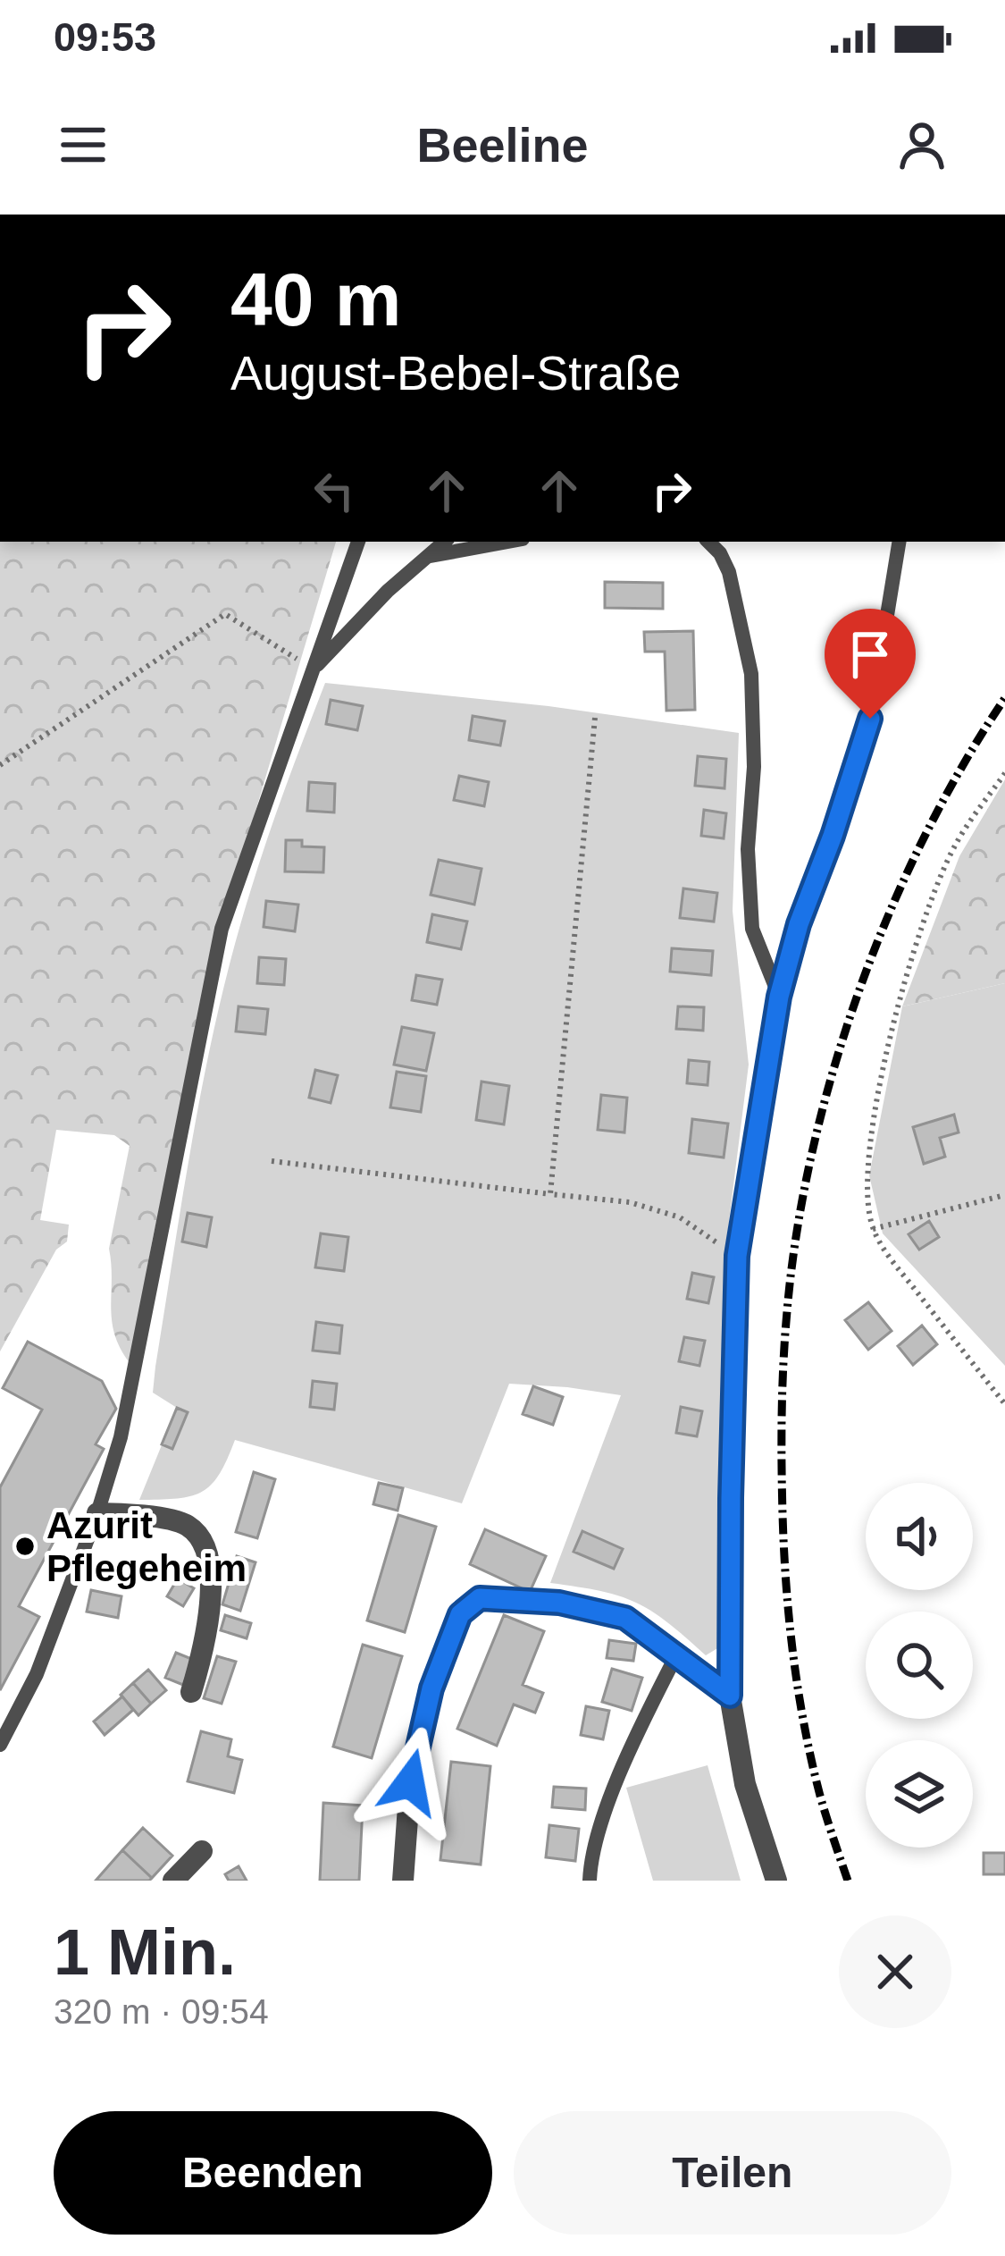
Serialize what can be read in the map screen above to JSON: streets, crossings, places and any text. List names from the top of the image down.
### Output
{
  "places": ["Azurit Pflegeheim"],
  "page": {
    "status": "09:53",
    "header": "Beeline",
    "turn": ["40 m", "August-Bebel-Straße"],
    "heading": ["1 Min.", "320 m · 09:54"],
    "buttons": ["Beenden", "Teilen"]
  }
}
